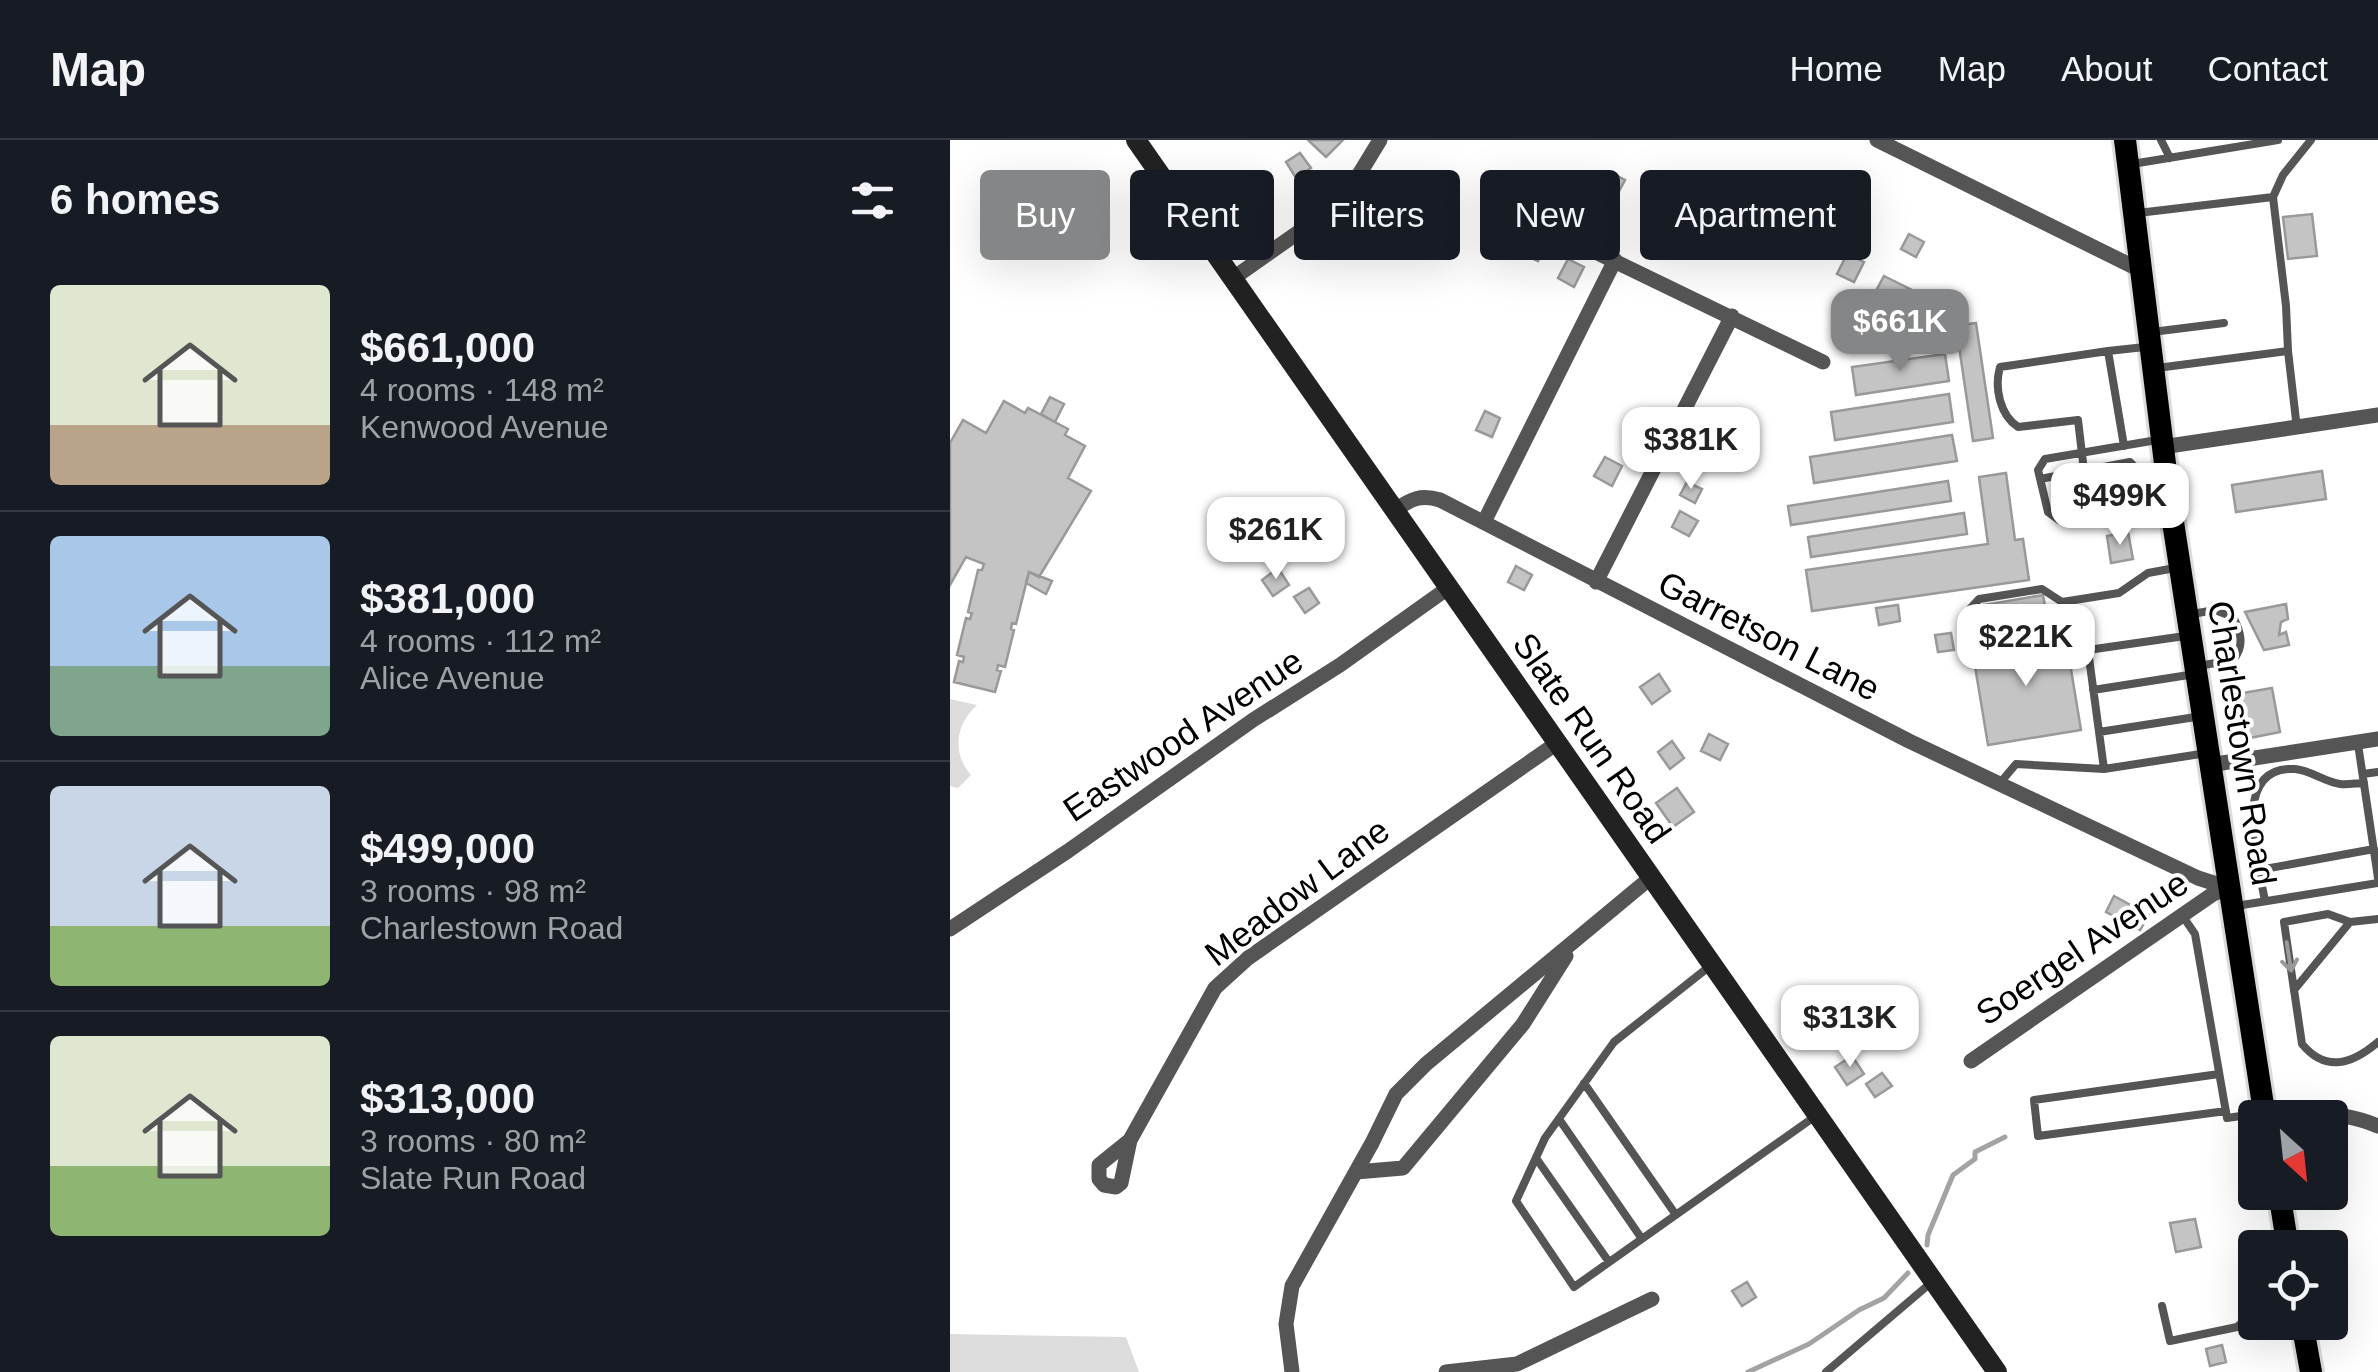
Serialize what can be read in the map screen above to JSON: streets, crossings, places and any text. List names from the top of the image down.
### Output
{
  "streets": {
    "main road": ["Charlestown Road"],
    "street": [
      "Garretson Lane",
      "Eastwood Avenue",
      "Slate Run Road",
      "Meadow Lane",
      "Soergel Avenue"
    ]
  },
  "crossings": [
    ["Garretson Lane", "Slate Run Road"],
    ["Garretson Lane", "Charlestown Road"],
    ["Garretson Lane", "Soergel Avenue"],
    ["Eastwood Avenue", "Slate Run Road"],
    ["Slate Run Road", "Meadow Lane"],
    ["Charlestown Road", "Soergel Avenue"]
  ],
  "north": "bottom right",
  "page": {
    "header": "Map",
    "nav": [
      "Home",
      "Map",
      "About",
      "Contact"
    ],
    "heading": "6 homes",
    "chip": [
      "Buy",
      "Rent",
      "Filters",
      "New",
      "Apartment"
    ],
    "list": [
      {
        "name": "$661,000",
        "note": "4 rooms · 148 m² · Kenwood Avenue"
      },
      {
        "name": "$381,000",
        "note": "4 rooms · 112 m² · Alice Avenue"
      },
      {
        "name": "$499,000",
        "note": "3 rooms · 98 m² · Charlestown Road"
      },
      {
        "name": "$313,000",
        "note": "3 rooms · 80 m² · Slate Run Road"
      }
    ],
    "price": [
      "$661K",
      "$381K",
      "$499K",
      "$261K",
      "$221K",
      "$313K"
    ]
  }
}
